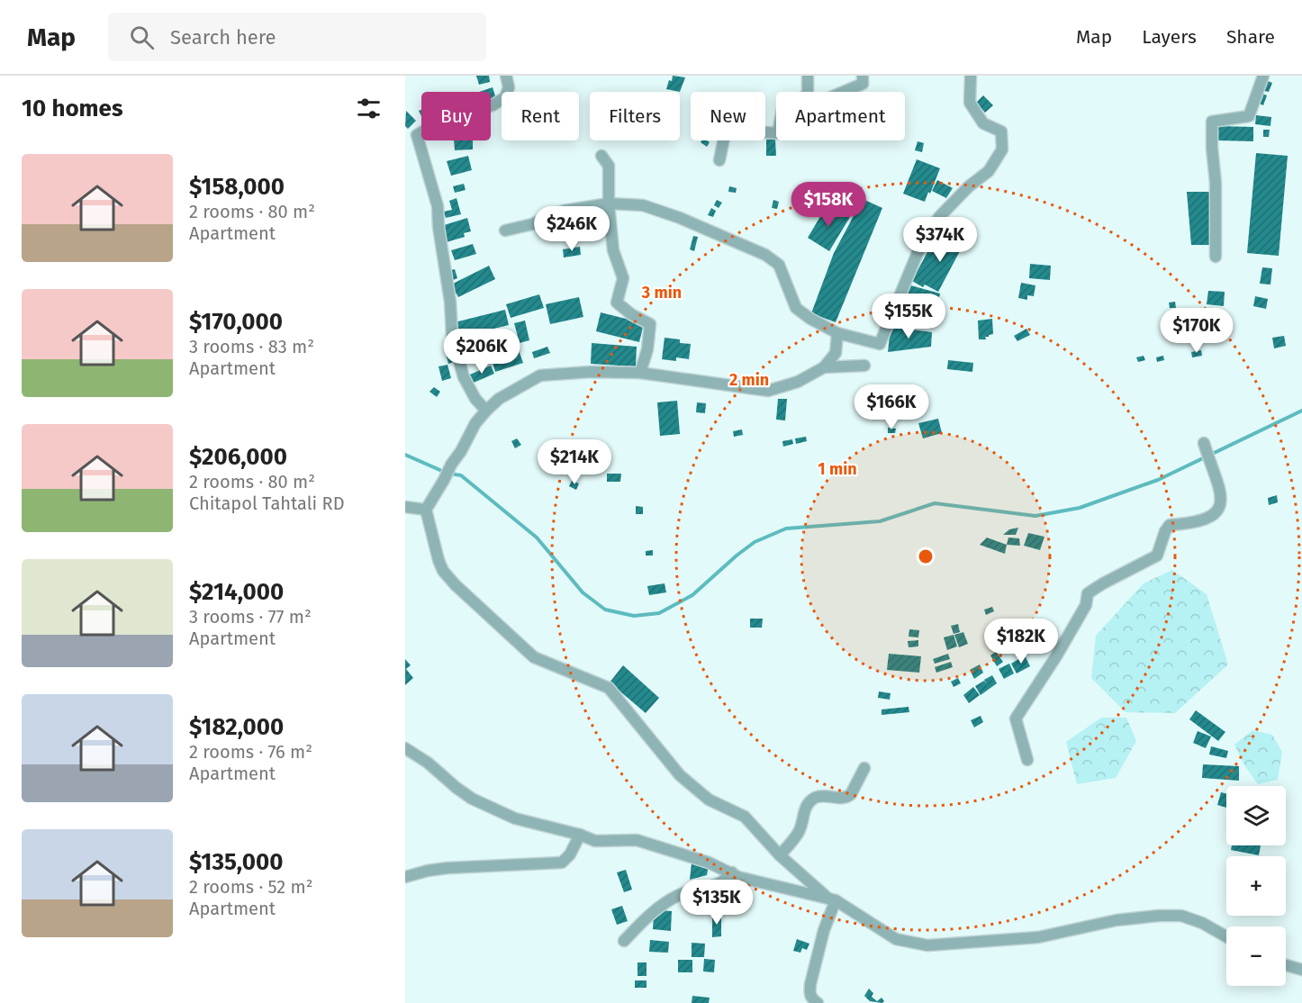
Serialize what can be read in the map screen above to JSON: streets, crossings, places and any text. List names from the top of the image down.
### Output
{
  "page": {
    "header": "Map",
    "search": "Search here",
    "nav": ["Map", "Layers", "Share"],
    "heading": "10 homes",
    "chip": [
      "Buy",
      "Rent",
      "Filters",
      "New",
      "Apartment"
    ],
    "list": [
      {
        "name": "$158,000",
        "note": "2 rooms · 80 m² · Apartment"
      },
      {
        "name": "$170,000",
        "note": "3 rooms · 83 m² · Apartment"
      },
      {
        "name": "$206,000",
        "note": "2 rooms · 80 m² · Chitapol Tahtali RD"
      },
      {
        "name": "$214,000",
        "note": "3 rooms · 77 m² · Apartment"
      },
      {
        "name": "$182,000",
        "note": "2 rooms · 76 m² · Apartment"
      },
      {
        "name": "$135,000",
        "note": "2 rooms · 52 m² · Apartment"
      }
    ],
    "price": [
      "$158K",
      "$246K",
      "$374K",
      "$155K",
      "$170K",
      "$206K",
      "$166K",
      "$214K",
      "$182K",
      "$135K"
    ],
    "map_buttons": ["+", "−"]
  },
  "rings": ["3 min", "2 min", "1 min"]
}
